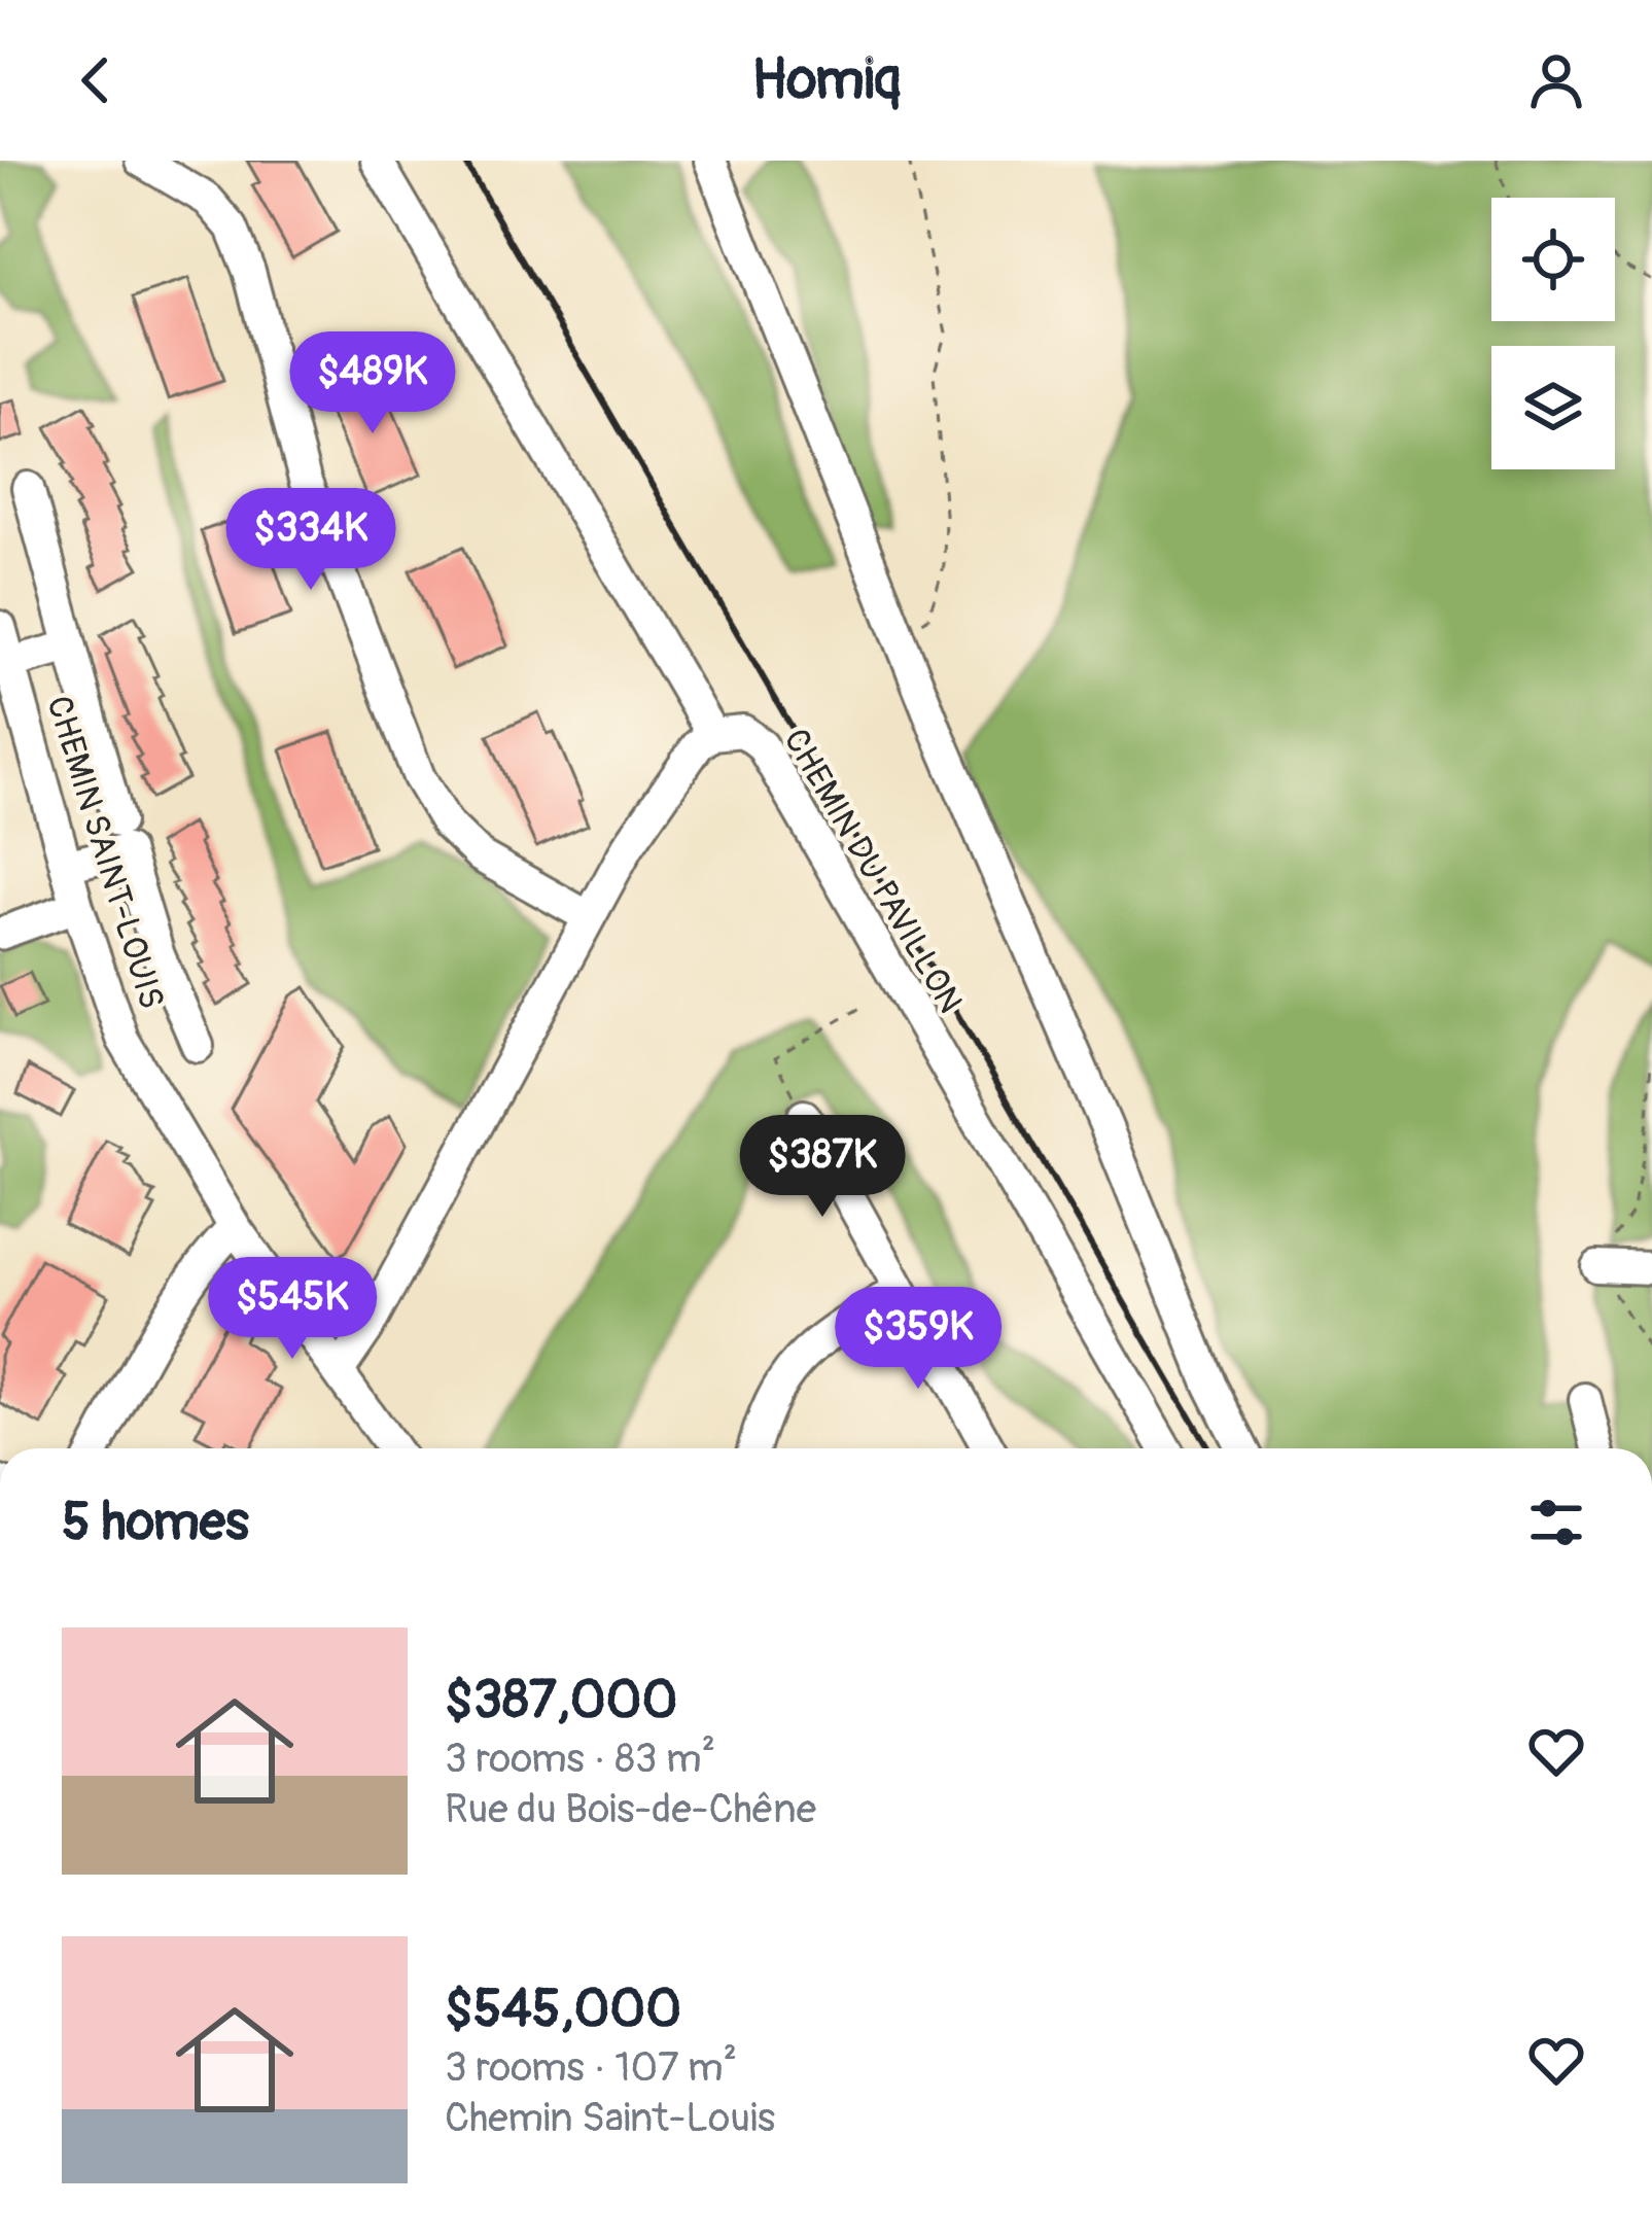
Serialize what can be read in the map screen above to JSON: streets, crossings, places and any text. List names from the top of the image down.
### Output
{
  "streets": {
    "street": ["CHEMIN SAINT-LOUIS", "CHEMIN DU PAVILLON"]
  },
  "page": {
    "header": "Homiq",
    "price": [
      "$489K",
      "$334K",
      "$387K",
      "$545K",
      "$359K"
    ],
    "heading": "5 homes",
    "list": [
      {
        "name": "$387,000",
        "note": "3 rooms · 83 m² · Rue du Bois-de-Chêne"
      },
      {
        "name": "$545,000",
        "note": "3 rooms · 107 m² · Chemin Saint-Louis"
      }
    ]
  }
}
